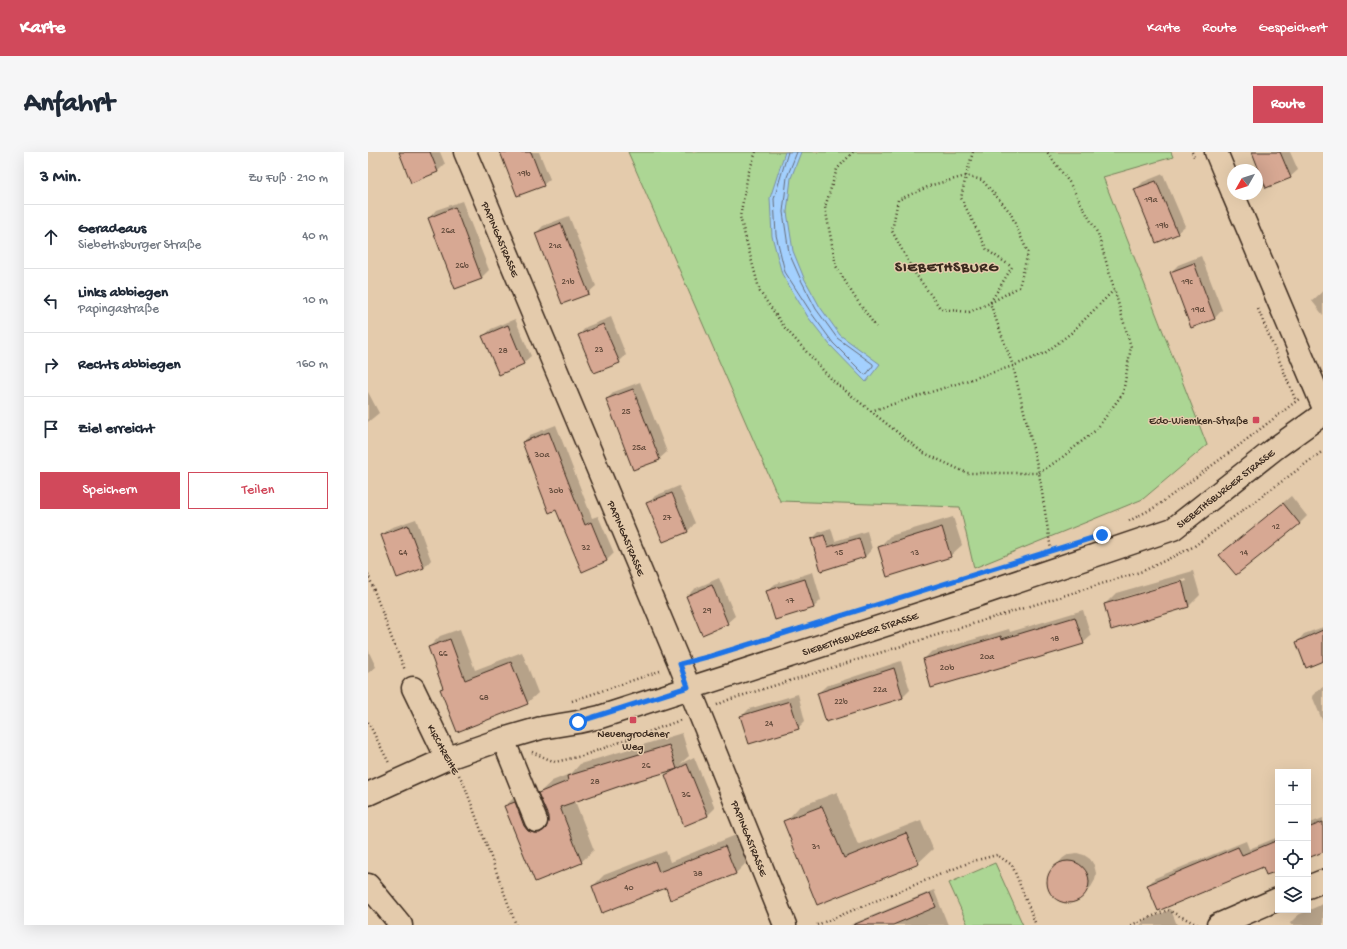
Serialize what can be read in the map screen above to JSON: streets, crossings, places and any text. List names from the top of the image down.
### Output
{
  "streets": {
    "street": ["PAPINGASTRASSE", "SIEBETHSBURGER STRASSE", "KIRCHREIHE"]
  },
  "crossings": [
    ["PAPINGASTRASSE", "SIEBETHSBURGER STRASSE"],
    ["SIEBETHSBURGER STRASSE", "KIRCHREIHE"]
  ],
  "districts": ["SIEBETHSBURG"],
  "places": {
    "transit": ["Edo-Wiemken-Straße", "Neuengrodener Weg"]
  },
  "house_numbers": [
    "19b",
    "19a",
    "19b",
    "26a",
    "21a",
    "26b",
    "21b",
    "19c",
    "19d",
    "23",
    "28",
    "25",
    "25a",
    "30a",
    "30b",
    "27",
    "12",
    "32",
    "64",
    "15",
    "13",
    "14",
    "17",
    "29",
    "18",
    "66",
    "20a",
    "20b",
    "22a",
    "68",
    "22b",
    "24",
    "26",
    "28",
    "36",
    "31",
    "38",
    "40"
  ],
  "north": "bottom left",
  "page": {
    "header": "Karte",
    "nav": ["Karte", "Route", "Gespeichert"],
    "buttons": [
      "Route",
      ["Speichern", "Teilen"]
    ],
    "title": "Anfahrt",
    "heading": ["3 Min.", "Zu Fuß · 210 m"],
    "list": [
      ["Geradeaus", "Siebethsburger Straße", "40 m"],
      ["Links abbiegen", "Papingastraße", "10 m"],
      ["Rechts abbiegen", "160 m"],
      "Ziel erreicht"
    ],
    "map_buttons": ["+", "−"]
  }
}
